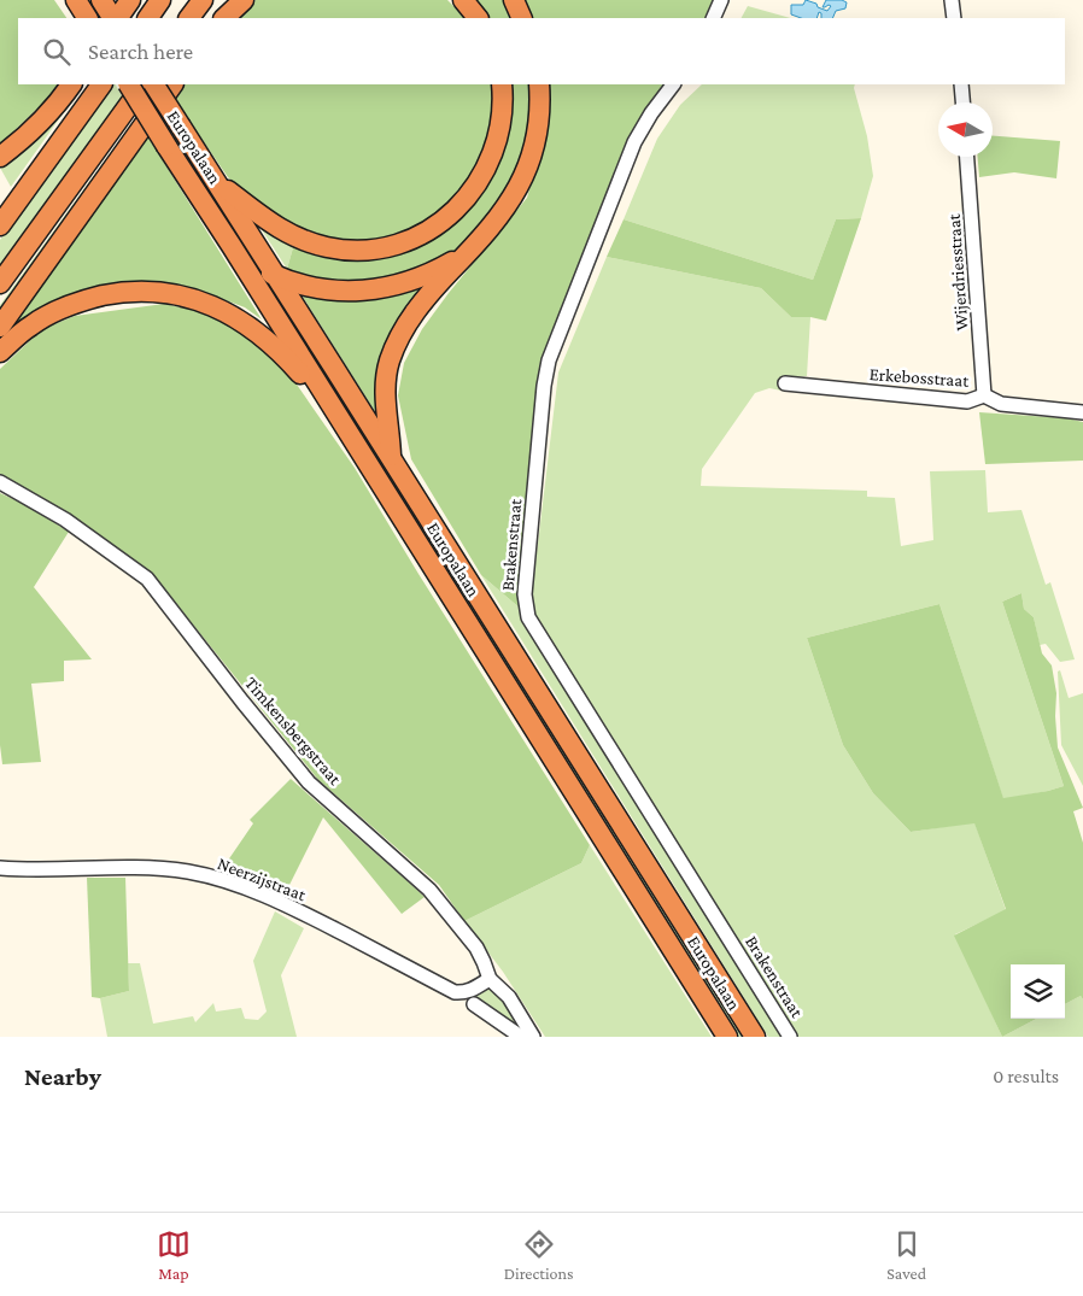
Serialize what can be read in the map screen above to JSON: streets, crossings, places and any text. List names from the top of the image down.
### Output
{
  "streets": {
    "highway": ["Europalaan"],
    "street": [
      "Wijerdriesstraat",
      "Erkebosstraat",
      "Brakenstraat",
      "Timkensbergstraat",
      "Neerzijstraat"
    ]
  },
  "crossings": [
    ["Wijerdriesstraat", "Erkebosstraat"],
    ["Timkensbergstraat", "Neerzijstraat"]
  ],
  "north": "left",
  "page": {
    "search": "Search here",
    "heading": ["Nearby", "0 results"],
    "nav": ["Map", "Directions", "Saved"]
  }
}
